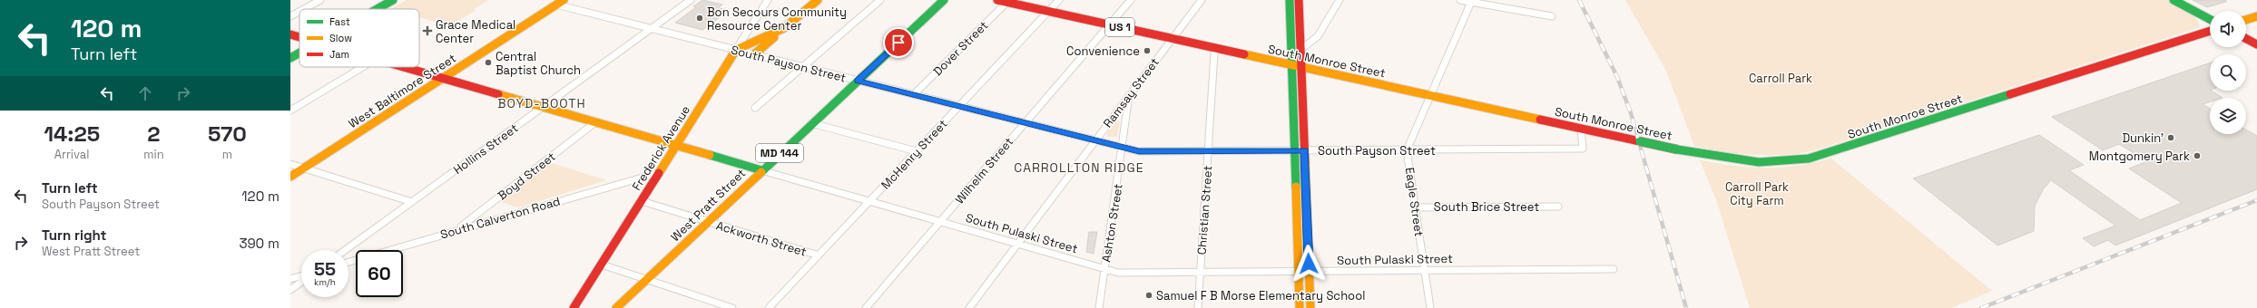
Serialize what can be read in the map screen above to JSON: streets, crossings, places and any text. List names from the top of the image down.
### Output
{
  "streets": {
    "main road": [
      "US 1",
      "South Monroe Street",
      "West Baltimore Street",
      "Frederick Avenue",
      "MD 144",
      "West Pratt Street",
      "South Pulaski Street"
    ],
    "street": [
      "Dover Street",
      "South Payson Street",
      "Ramsay Street",
      "Hollins Street",
      "McHenry Street",
      "Wilhelm Street",
      "Boyd Street",
      "Eagle Street",
      "South Brice Street",
      "Christian Street",
      "South Calverton Road",
      "Ashton Street",
      "Ackworth Street"
    ]
  },
  "crossings": [
    ["Dover Street", "South Monroe Street"],
    ["Dover Street", "South Payson Street"],
    ["South Monroe Street", "South Payson Street"],
    ["South Monroe Street", "Ramsay Street"],
    ["South Monroe Street", "McHenry Street"],
    ["South Monroe Street", "Wilhelm Street"],
    ["South Monroe Street", "Christian Street"],
    ["South Payson Street", "West Baltimore Street"],
    ["South Payson Street", "Ramsay Street"],
    ["South Payson Street", "Frederick Avenue"],
    ["South Payson Street", "Hollins Street"],
    ["South Payson Street", "McHenry Street"],
    ["South Payson Street", "Wilhelm Street"],
    ["South Payson Street", "Eagle Street"],
    ["South Payson Street", "West Pratt Street"],
    ["South Payson Street", "Christian Street"],
    ["South Payson Street", "Ashton Street"],
    ["West Baltimore Street", "South Pulaski Street"],
    ["Ramsay Street", "Ashton Street"],
    ["Ramsay Street", "South Pulaski Street"],
    ["Frederick Avenue", "South Calverton Road"],
    ["Frederick Avenue", "South Pulaski Street"],
    ["Frederick Avenue", "Ackworth Street"],
    ["Hollins Street", "South Pulaski Street"],
    ["McHenry Street", "South Pulaski Street"],
    ["McHenry Street", "Ackworth Street"],
    ["Wilhelm Street", "South Pulaski Street"],
    ["Boyd Street", "South Calverton Road"],
    ["Boyd Street", "South Pulaski Street"],
    ["Eagle Street", "South Brice Street"],
    ["Eagle Street", "South Pulaski Street"],
    ["West Pratt Street", "South Pulaski Street"],
    ["West Pratt Street", "Ackworth Street"],
    ["Christian Street", "South Pulaski Street"],
    ["Ashton Street", "South Pulaski Street"]
  ],
  "districts": ["BOYD-BOOTH", "CARROLLTON RIDGE"],
  "parks": ["Carroll Park", "Carroll Park City Farm"],
  "places": {
    "other": [
      "Bon Secours Community Resource Center",
      "Convenience",
      "Central Baptist Church",
      "Dunkin'",
      "Montgomery Park",
      "Samuel F B Morse Elementary School"
    ],
    "health": ["Grace Medical Center"]
  },
  "legend": ["Fast", "Slow", "Jam"],
  "page": {
    "turn": ["120 m", "Turn left"],
    "eta": [
      "14:25",
      "Arrival",
      "2",
      "min",
      "570",
      "m"
    ],
    "list": [
      {
        "name": "Turn left",
        "note": "South Payson Street",
        "value": "120 m"
      },
      {
        "name": "Turn right",
        "note": "West Pratt Street",
        "value": "390 m"
      }
    ],
    "speed": "55 km/h",
    "limit": "60"
  }
}
